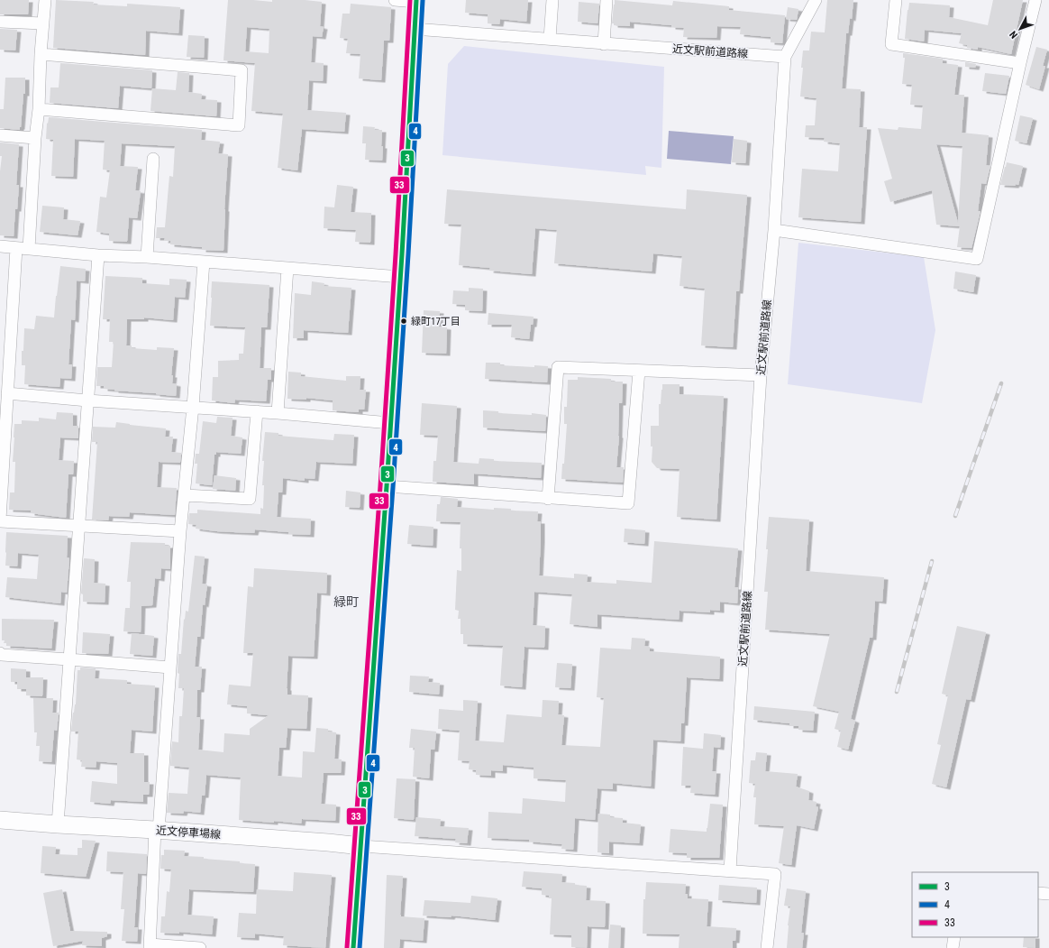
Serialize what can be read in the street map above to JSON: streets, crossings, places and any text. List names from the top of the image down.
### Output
{
  "streets": {
    "street": ["近文駅前道路線", "近文停車場線"]
  },
  "districts": ["緑町"],
  "places": ["緑町17丁目"],
  "lines": ["transit line 3", "transit line 4", "transit line 33"],
  "legend": ["3", "4", "33"],
  "north": "bottom left"
}
